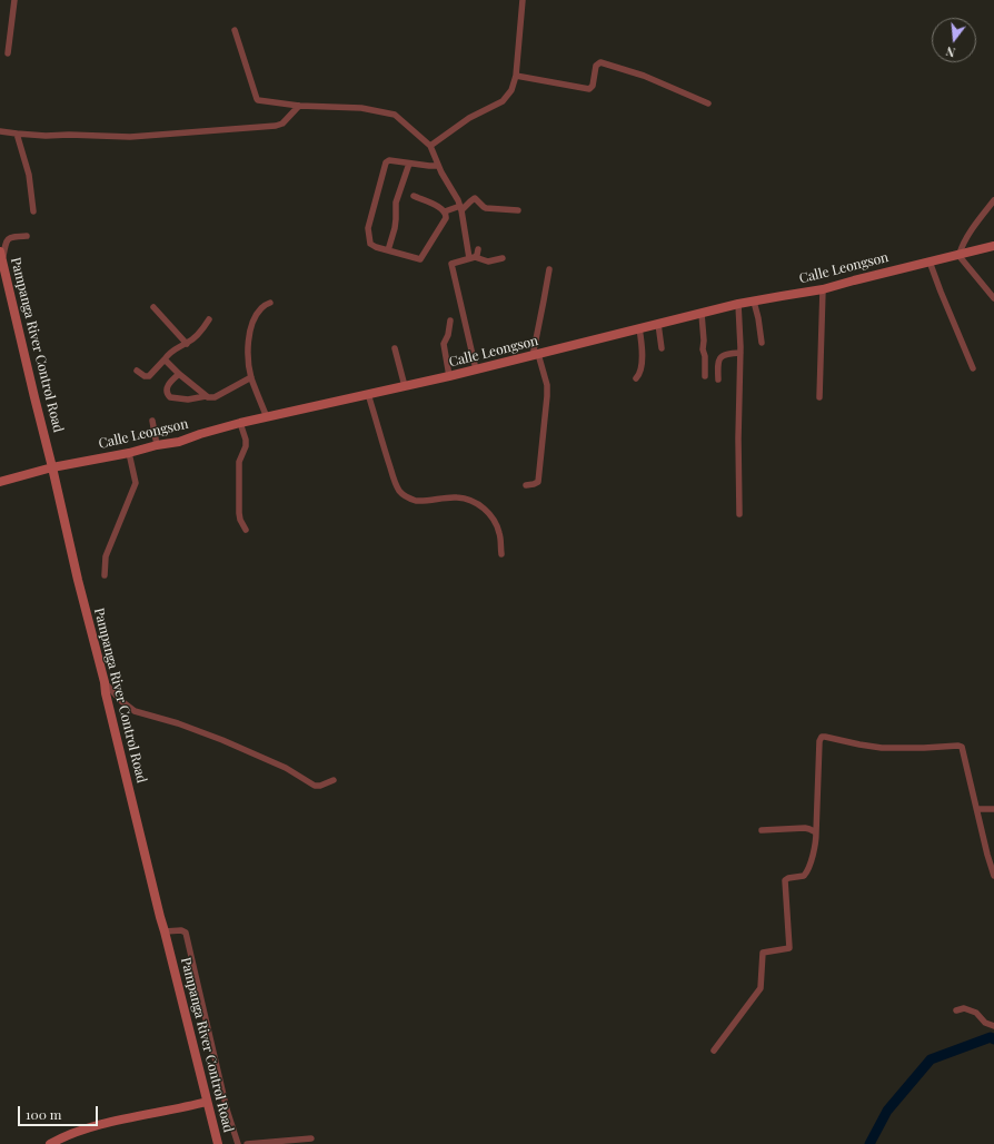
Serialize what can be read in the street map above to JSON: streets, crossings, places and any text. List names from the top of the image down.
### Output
{
  "streets": {
    "street": ["Calle Leongson", "Pampanga River Control Road"]
  },
  "crossings": [
    ["Calle Leongson", "Pampanga River Control Road"]
  ],
  "scale_bar": "100 m",
  "north": "bottom"
}
